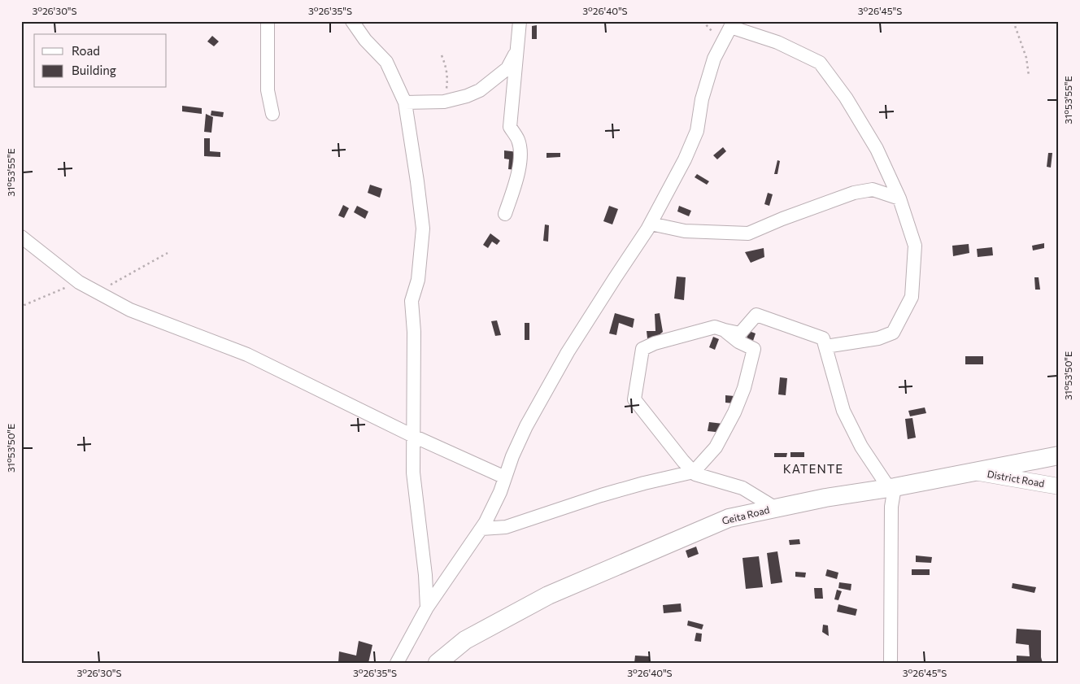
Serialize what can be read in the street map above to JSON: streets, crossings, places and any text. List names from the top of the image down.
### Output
{
  "streets": {
    "main road": ["Geita Road"],
    "street": ["District Road"]
  },
  "crossings": [
    ["District Road", "Geita Road"]
  ],
  "districts": ["KATENTE"],
  "legend": ["Road", "Building"],
  "coordinates": [
    "3°26'30\"S",
    "3°26'35\"S",
    "3°26'40\"S",
    "3°26'45\"S",
    "31°53'55\"E",
    "31°53'50\"E"
  ]
}
